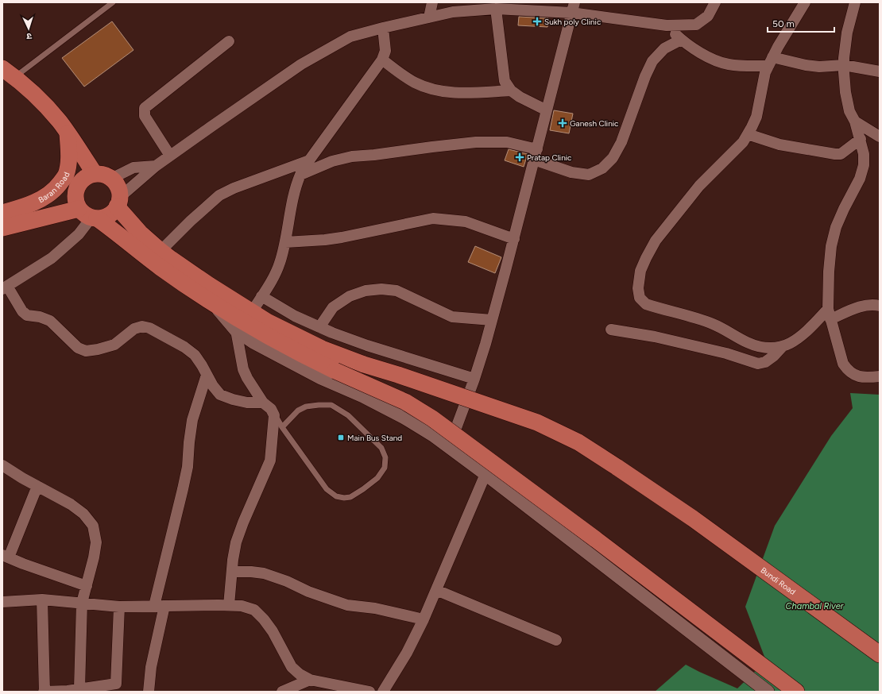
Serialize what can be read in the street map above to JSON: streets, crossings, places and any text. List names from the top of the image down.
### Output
{
  "streets": {
    "main road": ["Baran Road", "Bundi Road"]
  },
  "water": ["Chambal River"],
  "places": {
    "health": ["Sukh poly Clinic", "Ganesh Clinic", "Pratap Clinic"],
    "transit": ["Main Bus Stand"]
  },
  "scale_bar": "50 m",
  "north": "bottom"
}
